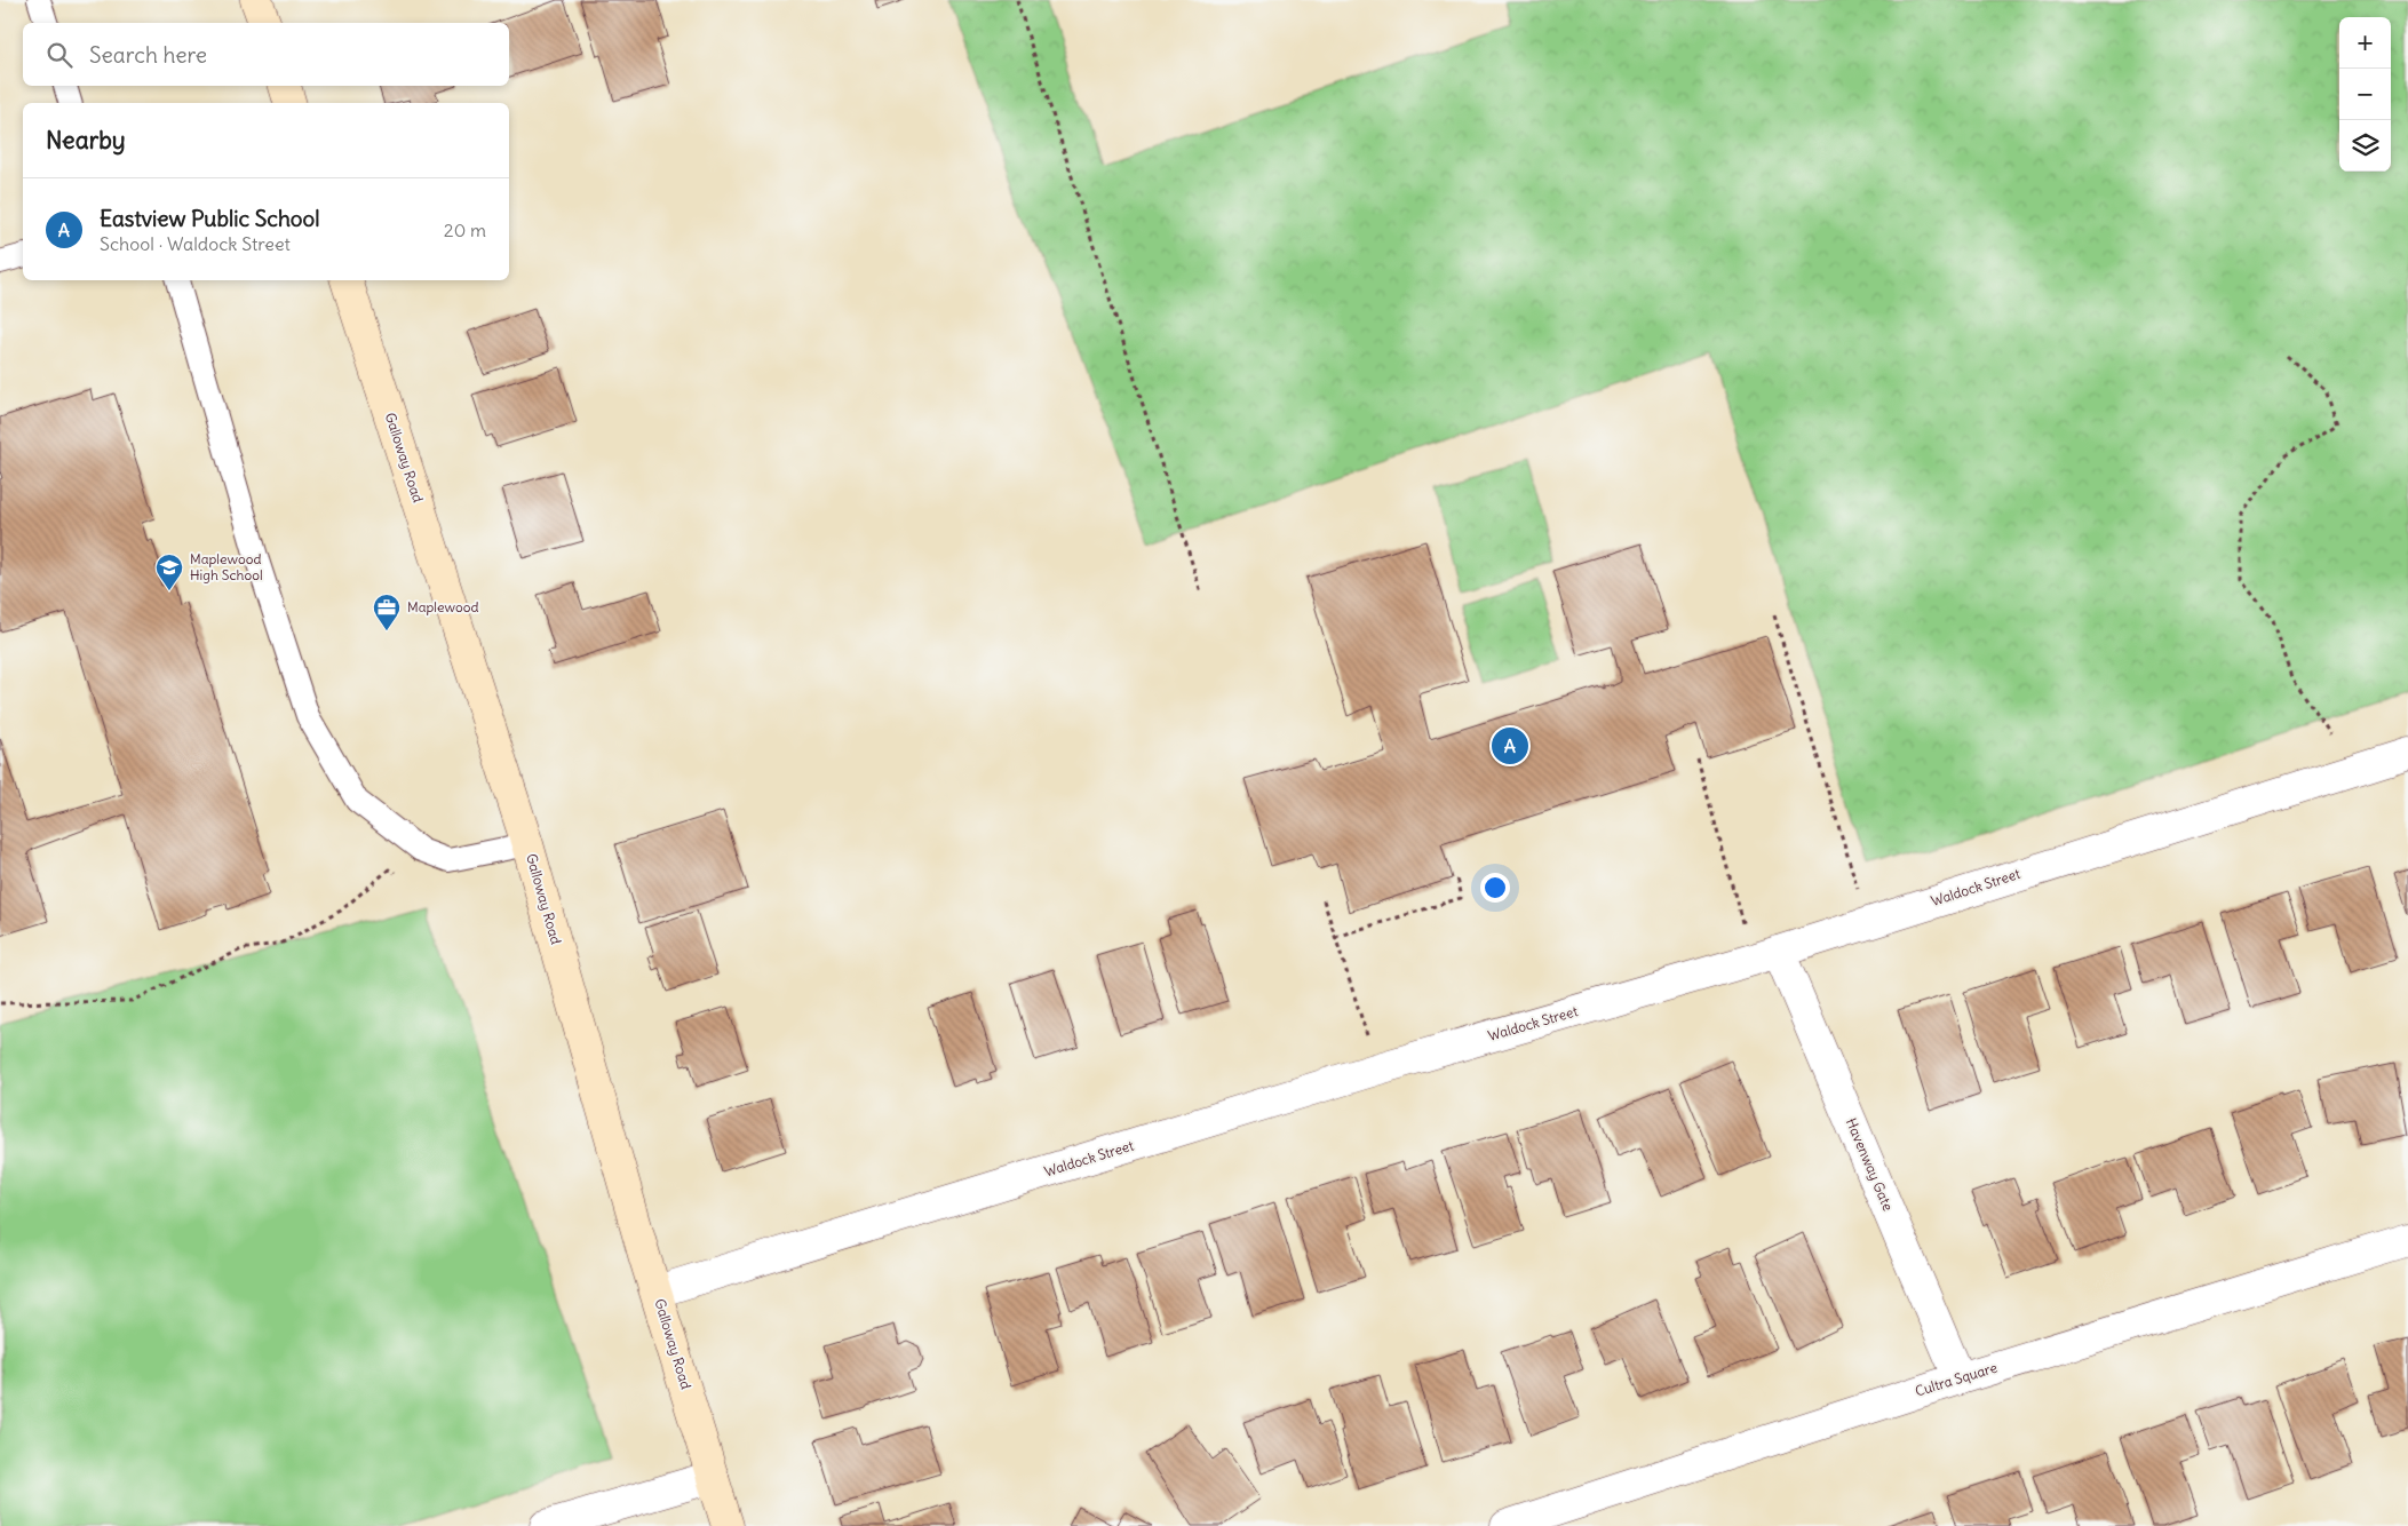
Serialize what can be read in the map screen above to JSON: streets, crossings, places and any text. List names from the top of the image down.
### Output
{
  "streets": {
    "street": [
      "Galloway Road",
      "Waldock Street",
      "Havenway Gate",
      "Cultra Square"
    ]
  },
  "crossings": [
    ["Galloway Road", "Waldock Street"],
    ["Waldock Street", "Havenway Gate"],
    ["Havenway Gate", "Cultra Square"]
  ],
  "places": {
    "school or university": ["Maplewood High School"],
    "office": ["Maplewood"]
  },
  "page": {
    "map_buttons": ["+", "−"],
    "search": "Search here",
    "heading": "Nearby",
    "list": [
      {
        "mark": "A",
        "name": "Eastview Public School",
        "note": "School · Waldock Street",
        "value": "20 m"
      }
    ],
    "pins": "A"
  }
}
